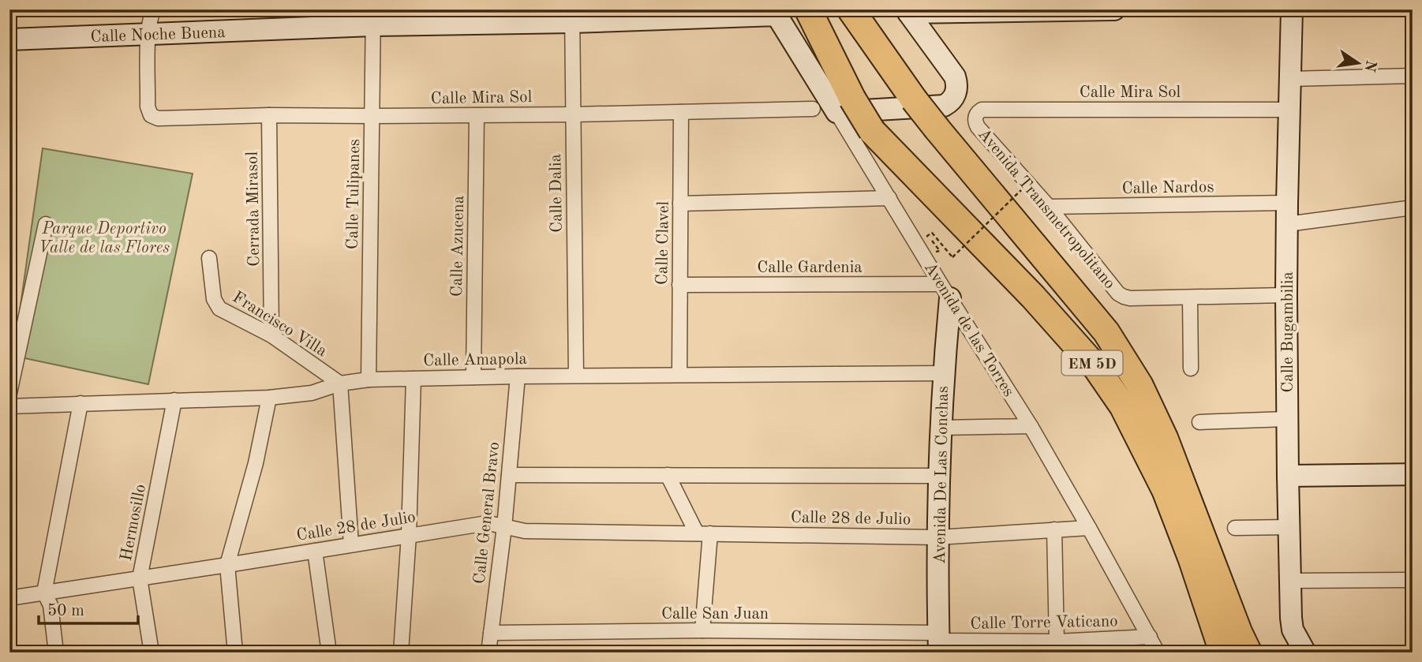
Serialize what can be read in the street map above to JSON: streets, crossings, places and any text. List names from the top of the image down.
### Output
{
  "streets": {
    "highway": ["EM 5D"],
    "street": [
      "Calle Noche Buena",
      "Calle Mira Sol",
      "Calle Nardos",
      "Calle Dalia",
      "Calle Tulipanes",
      "Avenida Transmetropolitano",
      "Cerrada Mirasol",
      "Calle Clavel",
      "Calle Azucena",
      "Calle Gardenia",
      "Francisco Villa",
      "Avenida de las Torres",
      "Calle Bugambilia",
      "Calle Amapola",
      "Avenida De Las Conchas",
      "Calle General Bravo",
      "Calle 28 de Julio",
      "Hermosillo",
      "Calle San Juan",
      "Calle Torre Vaticano"
    ]
  },
  "crossings": [
    ["Calle Noche Buena", "Calle Mira Sol"],
    ["Calle Noche Buena", "Calle Dalia"],
    ["Calle Noche Buena", "Calle Tulipanes"],
    ["Calle Noche Buena", "Avenida de las Torres"],
    ["Calle Mira Sol", "Calle Dalia"],
    ["Calle Mira Sol", "Calle Tulipanes"],
    ["Calle Mira Sol", "Avenida Transmetropolitano"],
    ["Calle Mira Sol", "Cerrada Mirasol"],
    ["Calle Mira Sol", "Calle Clavel"],
    ["Calle Mira Sol", "Calle Azucena"],
    ["Calle Mira Sol", "Calle Bugambilia"],
    ["Calle Nardos", "Avenida Transmetropolitano"],
    ["Calle Nardos", "Calle Bugambilia"],
    ["Calle Dalia", "Calle Amapola"],
    ["Calle Tulipanes", "Calle Amapola"],
    ["Cerrada Mirasol", "Francisco Villa"],
    ["Calle Clavel", "Calle Gardenia"],
    ["Calle Clavel", "Calle Amapola"],
    ["Calle Azucena", "Calle Amapola"],
    ["Calle Gardenia", "Avenida de las Torres"],
    ["Calle Gardenia", "Avenida De Las Conchas"],
    ["Francisco Villa", "Calle Amapola"],
    ["Avenida de las Torres", "EM 5D"],
    ["Avenida de las Torres", "Avenida De Las Conchas"],
    ["Avenida de las Torres", "Calle 28 de Julio"],
    ["Avenida de las Torres", "Calle Torre Vaticano"],
    ["Calle Amapola", "Avenida De Las Conchas"],
    ["Calle Amapola", "Calle General Bravo"],
    ["Calle Amapola", "Hermosillo"],
    ["Avenida De Las Conchas", "Calle 28 de Julio"],
    ["Avenida De Las Conchas", "Calle San Juan"],
    ["Avenida De Las Conchas", "Calle Torre Vaticano"],
    ["Calle General Bravo", "Calle 28 de Julio"],
    ["Calle General Bravo", "Calle San Juan"],
    ["Calle 28 de Julio", "Hermosillo"],
    ["Calle San Juan", "Calle Torre Vaticano"]
  ],
  "parks": ["Parque Deportivo Valle de las Flores"],
  "scale_bar": "50 m",
  "north": "right"
}
